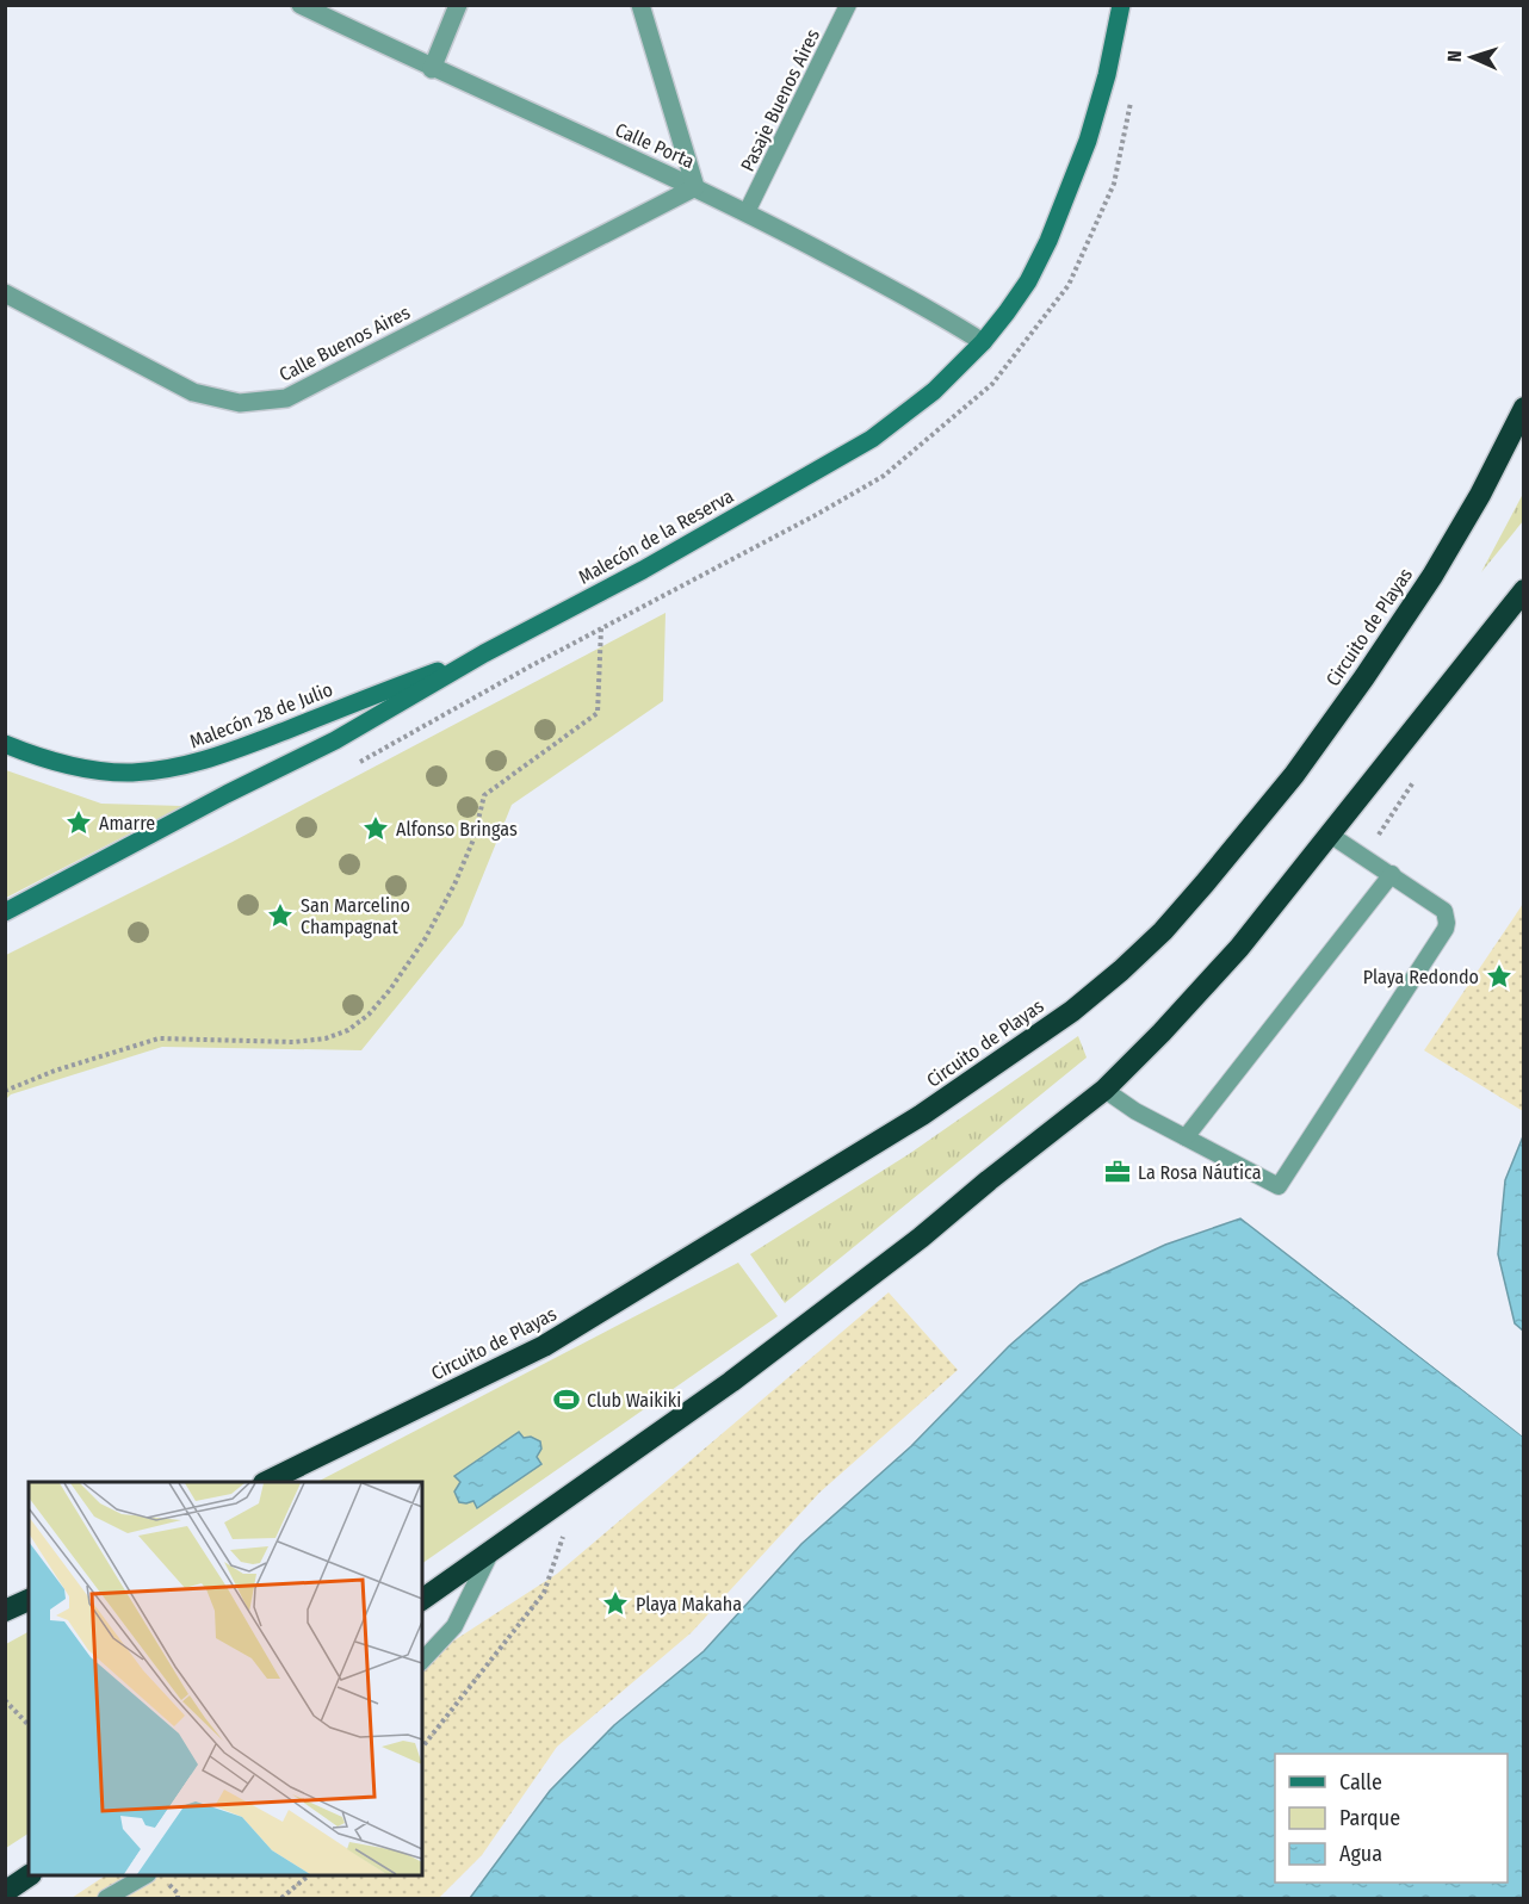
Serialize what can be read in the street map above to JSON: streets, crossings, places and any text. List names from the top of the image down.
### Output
{
  "streets": {
    "highway": ["Circuito de Playas"],
    "main road": ["Malecón de la Reserva", "Malecón 28 de Julio"],
    "street": ["Calle Porta", "Calle Buenos Aires"],
    "lane": ["Pasaje Buenos Aires"]
  },
  "crossings": [
    ["Pasaje Buenos Aires", "Calle Porta"],
    ["Calle Porta", "Calle Buenos Aires"],
    ["Calle Porta", "Malecón de la Reserva"],
    ["Malecón de la Reserva", "Malecón 28 de Julio"]
  ],
  "places": {
    "place": [
      "Amarre",
      "Alfonso Bringas",
      "San Marcelino Champagnat",
      "Playa Redondo",
      "Playa Makaha"
    ],
    "office": ["La Rosa Náutica"],
    "sports": ["Club Waikiki"]
  },
  "legend": ["Calle", "Parque", "Agua"],
  "north": "left"
}
